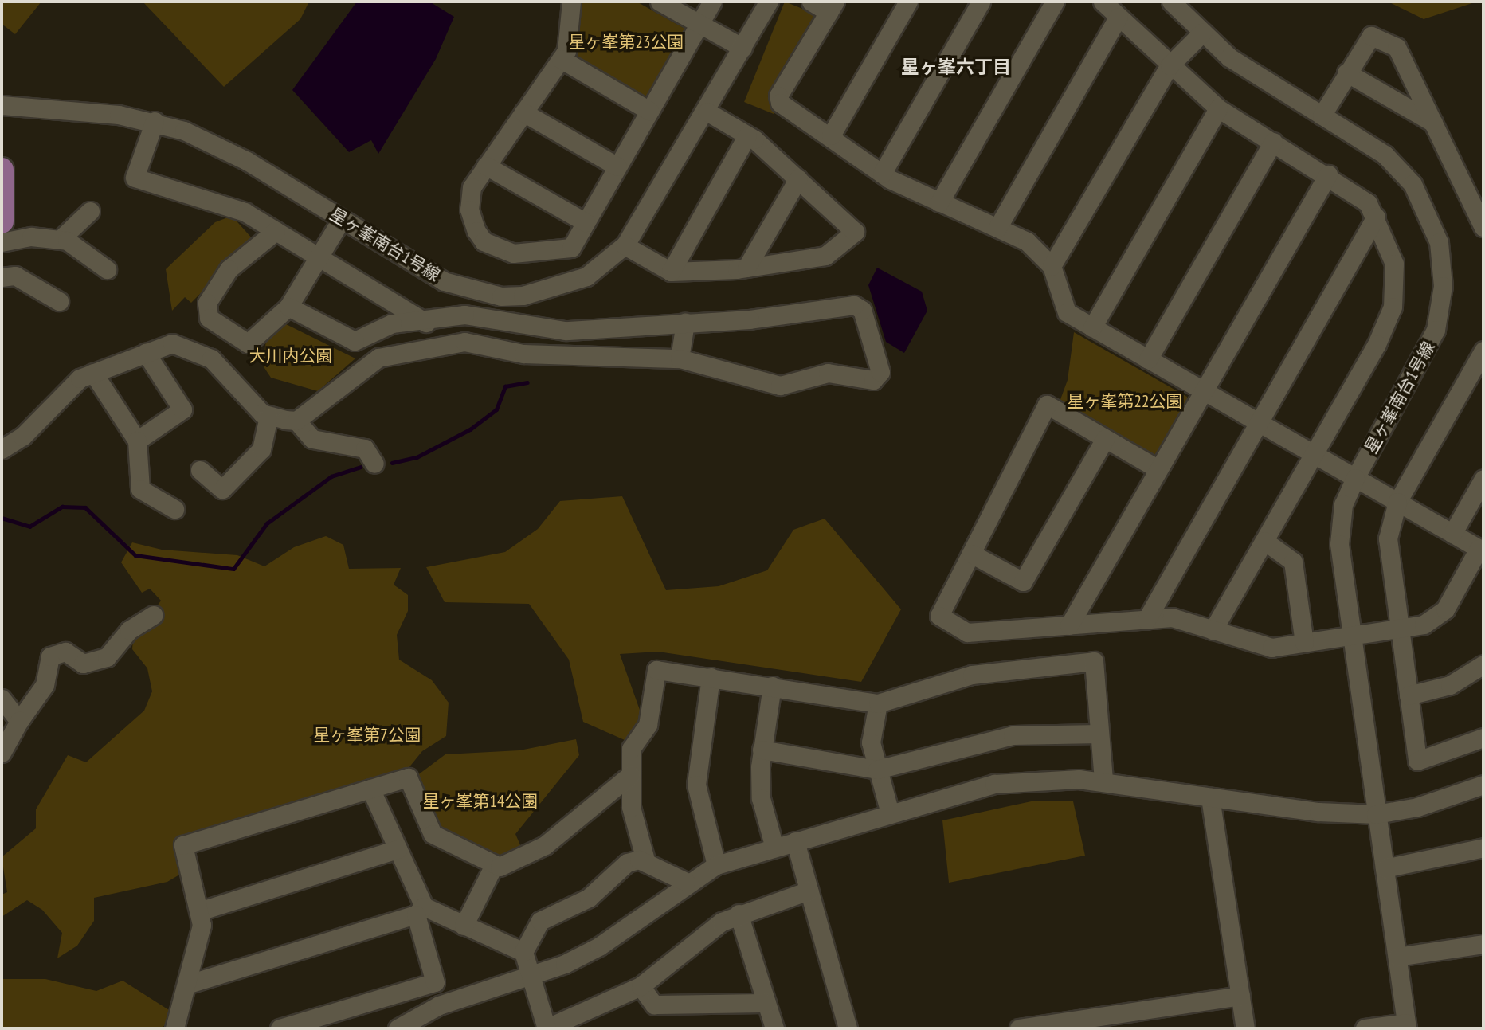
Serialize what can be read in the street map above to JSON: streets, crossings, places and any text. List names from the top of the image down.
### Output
{
  "streets": {
    "street": ["星ヶ峯南台1号線"]
  },
  "districts": ["星ヶ峯六丁目"],
  "parks": [
    "星ヶ峯第23公園",
    "大川内公園",
    "星ヶ峯第22公園",
    "星ヶ峯第7公園",
    "星ヶ峯第14公園"
  ]
}
